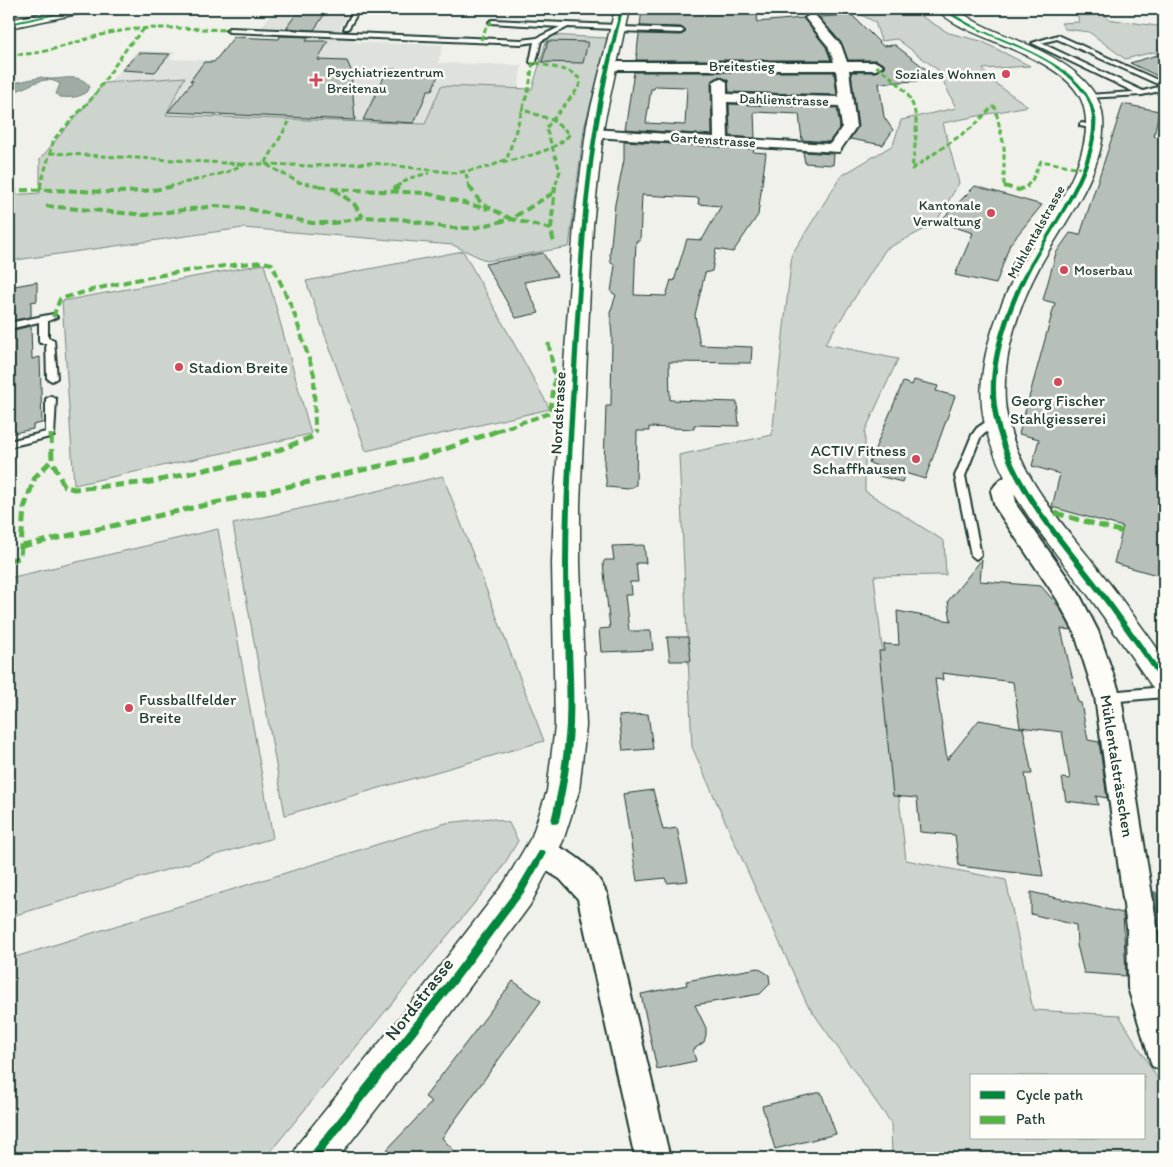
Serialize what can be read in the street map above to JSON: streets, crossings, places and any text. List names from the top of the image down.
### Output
{
  "streets": {
    "street": [
      "Breitestieg",
      "Dahlienstrasse",
      "Gartenstrasse",
      "Mühlentalstrasse",
      "Nordstrasse",
      "Mühlentalsträsschen"
    ]
  },
  "crossings": [
    ["Breitestieg", "Nordstrasse"],
    ["Dahlienstrasse", "Gartenstrasse"],
    ["Gartenstrasse", "Nordstrasse"],
    ["Mühlentalstrasse", "Mühlentalsträsschen"]
  ],
  "places": {
    "other": [
      "Soziales Wohnen",
      "Kantonale Verwaltung",
      "Moserbau",
      "Stadion Breite",
      "Georg Fischer Stahlgiesserei",
      "ACTIV Fitness Schaffhausen",
      "Fussballfelder Breite"
    ],
    "health": ["Psychiatriezentrum Breitenau"]
  },
  "legend": ["Cycle path", "Path"]
}
